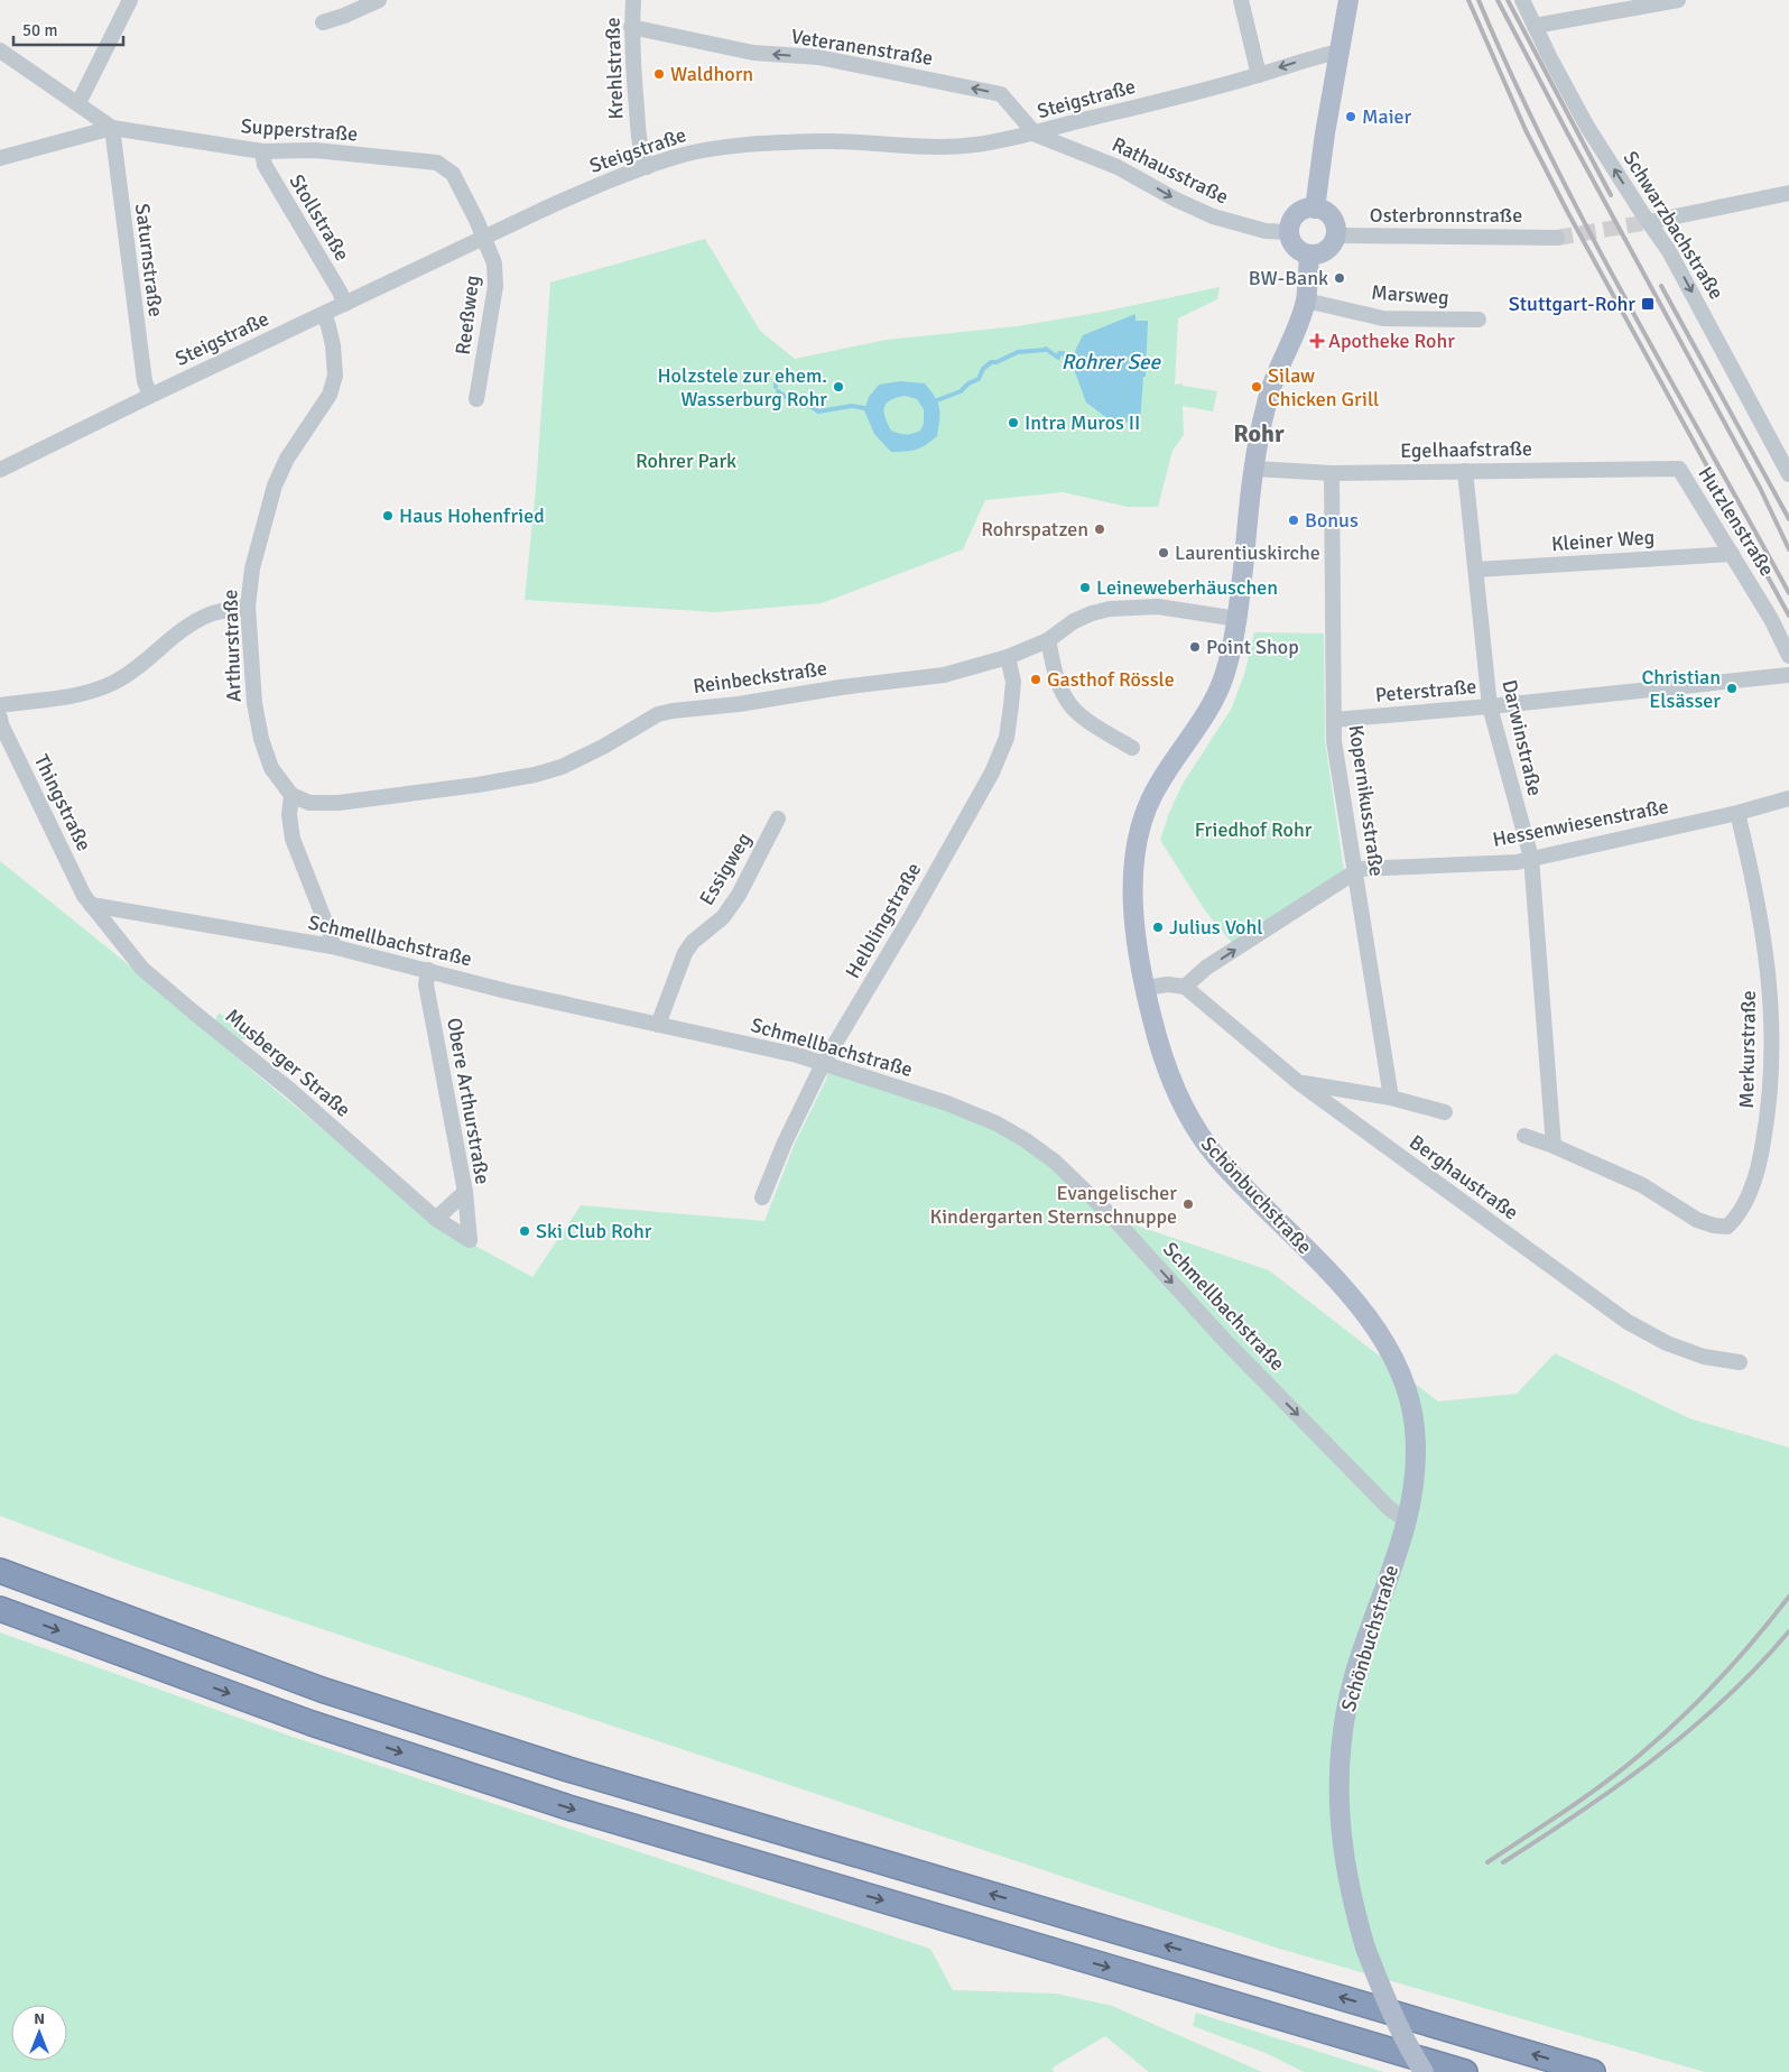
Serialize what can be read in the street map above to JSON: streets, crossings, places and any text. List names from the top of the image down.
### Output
{
  "streets": {
    "main road": ["Schönbuchstraße"],
    "street": [
      "Veteranenstraße",
      "Krehlstraße",
      "Steigstraße",
      "Supperstraße",
      "Rathausstraße",
      "Osterbronnstraße",
      "Stollstraße",
      "Schwarzbachstraße",
      "Saturnstraße",
      "Marsweg",
      "Reeßweg",
      "Egelhaafstraße",
      "Hutzlenstraße",
      "Kleiner Weg",
      "Arthurstraße",
      "Reinbeckstraße",
      "Peterstraße",
      "Darwinstraße",
      "Kopernikusstraße",
      "Thingstraße",
      "Hessenwiesenstraße",
      "Essigweg",
      "Helblingstraße",
      "Schmellbachstraße",
      "Merkurstraße",
      "Musberger Straße",
      "Obere Arthurstraße",
      "Berghaustraße"
    ]
  },
  "crossings": [
    ["Veteranenstraße", "Krehlstraße"],
    ["Veteranenstraße", "Steigstraße"],
    ["Veteranenstraße", "Rathausstraße"],
    ["Krehlstraße", "Steigstraße"],
    ["Steigstraße", "Supperstraße"],
    ["Steigstraße", "Rathausstraße"],
    ["Steigstraße", "Stollstraße"],
    ["Steigstraße", "Saturnstraße"],
    ["Steigstraße", "Reeßweg"],
    ["Steigstraße", "Arthurstraße"],
    ["Supperstraße", "Stollstraße"],
    ["Supperstraße", "Saturnstraße"],
    ["Supperstraße", "Reeßweg"],
    ["Rathausstraße", "Osterbronnstraße"],
    ["Rathausstraße", "Schönbuchstraße"],
    ["Osterbronnstraße", "Schönbuchstraße"],
    ["Marsweg", "Schönbuchstraße"],
    ["Egelhaafstraße", "Hutzlenstraße"],
    ["Egelhaafstraße", "Darwinstraße"],
    ["Egelhaafstraße", "Kopernikusstraße"],
    ["Egelhaafstraße", "Schönbuchstraße"],
    ["Hutzlenstraße", "Kleiner Weg"],
    ["Kleiner Weg", "Darwinstraße"],
    ["Arthurstraße", "Reinbeckstraße"],
    ["Reinbeckstraße", "Helblingstraße"],
    ["Reinbeckstraße", "Schönbuchstraße"],
    ["Peterstraße", "Darwinstraße"],
    ["Peterstraße", "Kopernikusstraße"],
    ["Darwinstraße", "Hessenwiesenstraße"],
    ["Darwinstraße", "Merkurstraße"],
    ["Kopernikusstraße", "Hessenwiesenstraße"],
    ["Thingstraße", "Schmellbachstraße"],
    ["Thingstraße", "Musberger Straße"],
    ["Hessenwiesenstraße", "Merkurstraße"],
    ["Hessenwiesenstraße", "Berghaustraße"],
    ["Essigweg", "Schmellbachstraße"],
    ["Helblingstraße", "Schmellbachstraße"],
    ["Schmellbachstraße", "Musberger Straße"],
    ["Schmellbachstraße", "Obere Arthurstraße"],
    ["Schmellbachstraße", "Schönbuchstraße"],
    ["Musberger Straße", "Obere Arthurstraße"]
  ],
  "one_way": ["Veteranenstraße", "Rathausstraße", "Schmellbachstraße"],
  "districts": ["Rohr"],
  "water": ["Rohrer See"],
  "parks": ["Rohrer Park", "Friedhof Rohr"],
  "places": {
    "other": [
      "Waldhorn",
      "Maier",
      "BW-Bank",
      "Holzstele zur ehem. Wasserburg Rohr",
      "Silaw Chicken Grill",
      "Intra Muros II",
      "Haus Hohenfried",
      "Bonus",
      "Rohrspatzen",
      "Laurentiuskirche",
      "Leineweberhäuschen",
      "Point Shop",
      "Gasthof Rössle",
      "Christian Elsässer",
      "Julius Vohl",
      "Evangelischer Kindergarten Sternschnuppe",
      "Ski Club Rohr"
    ],
    "transit": ["Stuttgart-Rohr"],
    "health": ["Apotheke Rohr"]
  },
  "scale_bar": "50 m",
  "north": "top"
}
